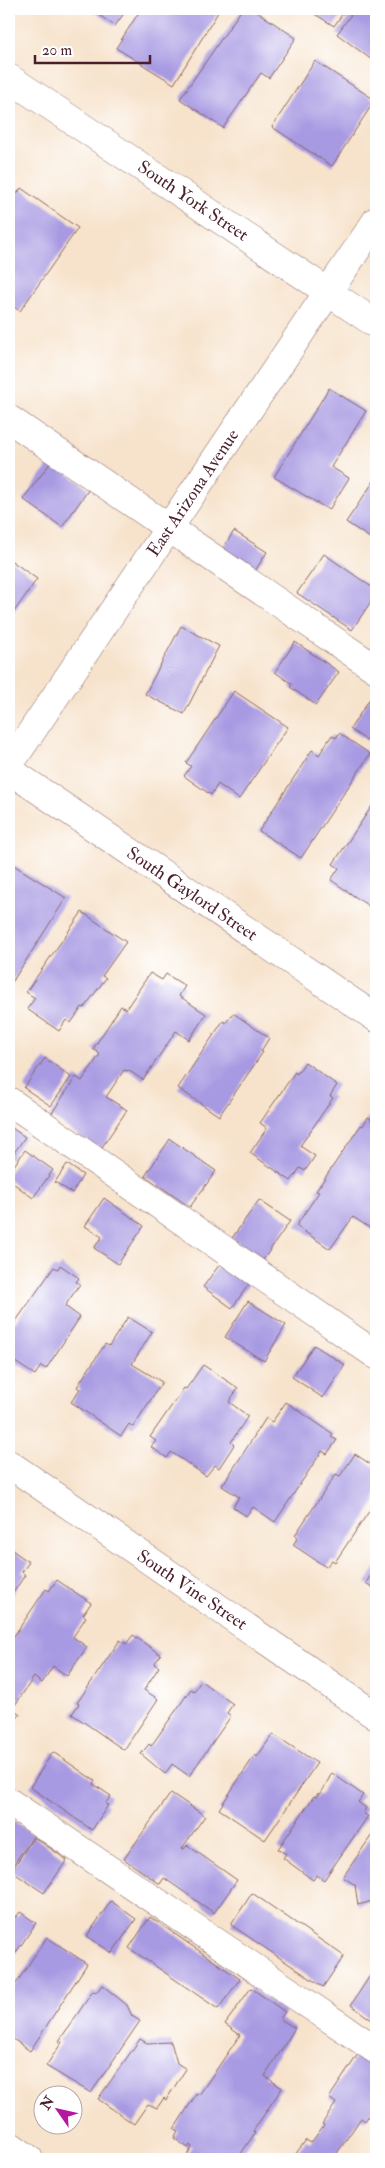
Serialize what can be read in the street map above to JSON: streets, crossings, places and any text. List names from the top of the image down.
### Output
{
  "streets": {
    "street": [
      "South York Street",
      "East Arizona Avenue",
      "South Gaylord Street",
      "South Vine Street"
    ]
  },
  "crossings": [
    ["South York Street", "East Arizona Avenue"]
  ],
  "scale_bar": "20 m",
  "north": "top left"
}
